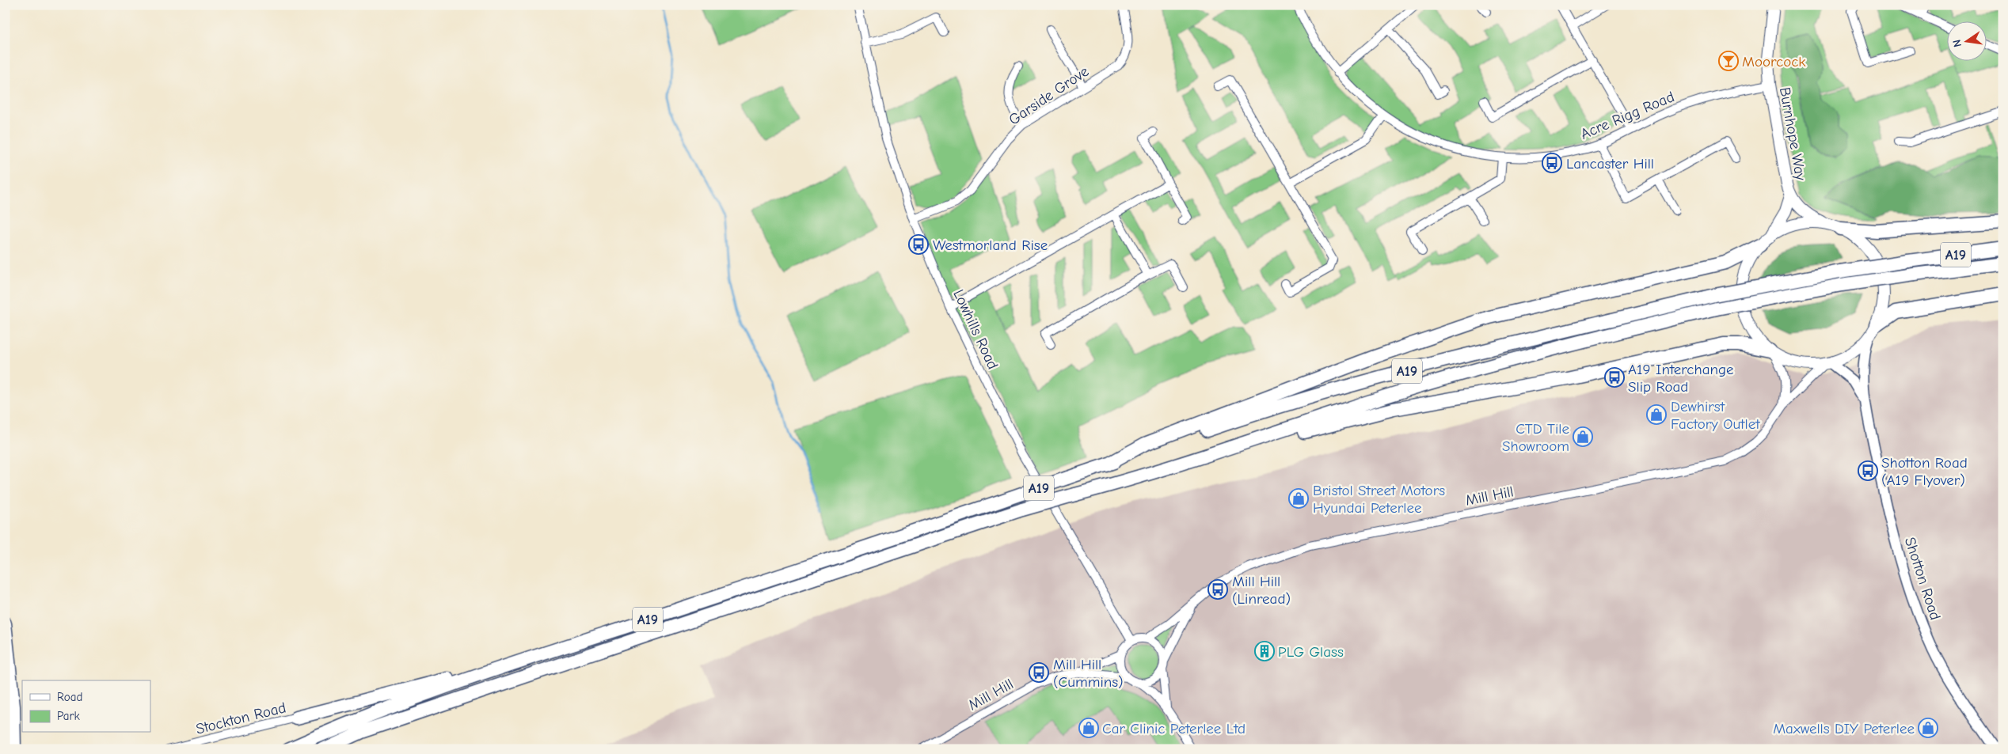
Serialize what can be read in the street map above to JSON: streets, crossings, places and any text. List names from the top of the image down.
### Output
{
  "streets": {
    "highway": ["A19"],
    "main road": ["Burnhope Way"],
    "street": [
      "Garside Grove",
      "Acre Rigg Road",
      "Lowhills Road",
      "Mill Hill",
      "Shotton Road",
      "Stockton Road"
    ]
  },
  "crossings": [
    ["Garside Grove", "Lowhills Road"],
    ["Acre Rigg Road", "Burnhope Way"],
    ["Burnhope Way", "Mill Hill"],
    ["Burnhope Way", "Shotton Road"],
    ["Lowhills Road", "Mill Hill"],
    ["Mill Hill", "Shotton Road"]
  ],
  "places": {
    "bar": ["Moorcock"],
    "bus stop": [
      "Lancaster Hill",
      "Westmorland Rise",
      "A19 Interchange Slip Road",
      "Shotton Road (A19 Flyover)",
      "Mill Hill (Linread)",
      "Mill Hill (Cummins)"
    ],
    "shop": [
      "Dewhirst Factory Outlet",
      "CTD Tile Showroom",
      "Bristol Street Motors Hyundai Peterlee",
      "Car Clinic Peterlee Ltd",
      "Maxwells DIY Peterlee"
    ],
    "building": ["PLG Glass"]
  },
  "legend": ["Road", "Park"],
  "north": "left"
}
